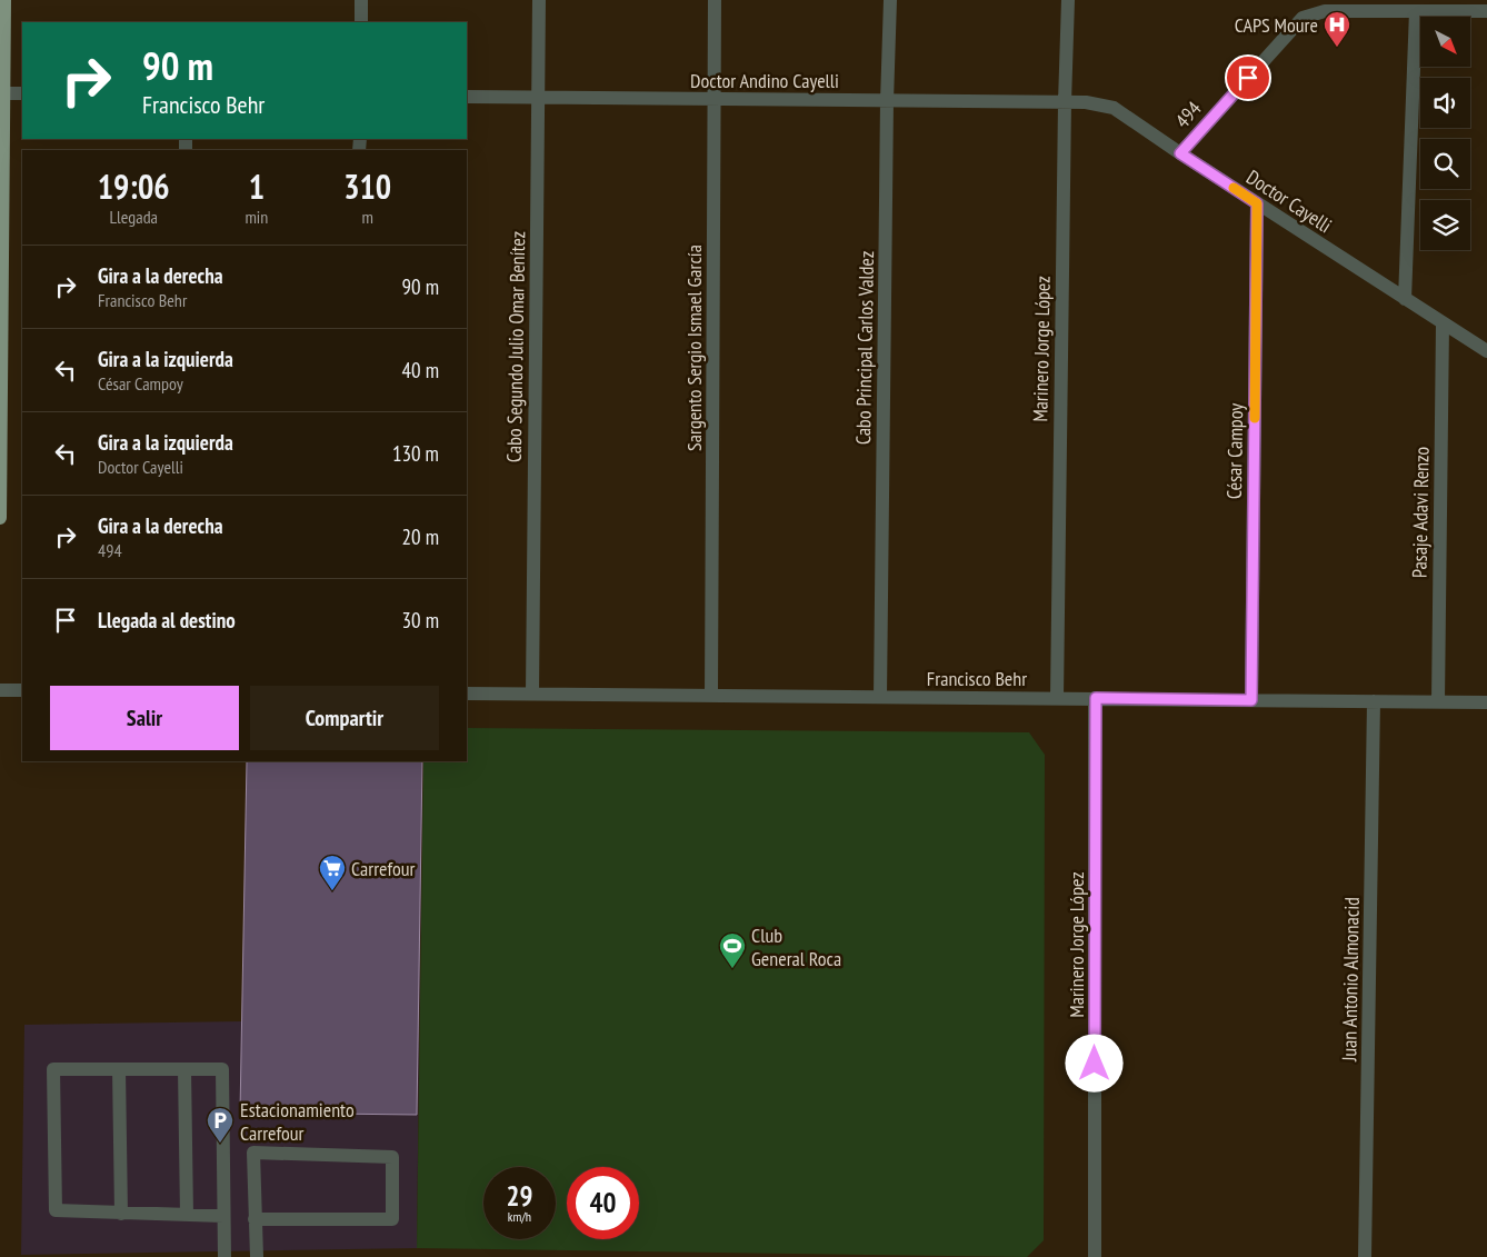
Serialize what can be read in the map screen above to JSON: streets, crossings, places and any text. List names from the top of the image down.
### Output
{
  "streets": {
    "street": [
      "Doctor Andino Cayelli",
      "494",
      "Doctor Cayelli",
      "Cabo Segundo Julio Omar Benítez",
      "Sargento Sergio Ismael García",
      "Cabo Principal Carlos Valdez",
      "Marinero Jorge López",
      "César Campoy",
      "Pasaje Adavi Renzo",
      "Francisco Behr",
      "Juan Antonio Almonacid"
    ]
  },
  "crossings": [
    ["Doctor Andino Cayelli", "Doctor Cayelli"],
    ["Doctor Andino Cayelli", "Cabo Segundo Julio Omar Benítez"],
    ["Doctor Andino Cayelli", "Sargento Sergio Ismael García"],
    ["Doctor Andino Cayelli", "Cabo Principal Carlos Valdez"],
    ["Doctor Andino Cayelli", "Marinero Jorge López"],
    ["494", "Doctor Cayelli"],
    ["Doctor Cayelli", "Marinero Jorge López"],
    ["Doctor Cayelli", "César Campoy"],
    ["Doctor Cayelli", "Pasaje Adavi Renzo"],
    ["Cabo Segundo Julio Omar Benítez", "Francisco Behr"],
    ["Sargento Sergio Ismael García", "Francisco Behr"],
    ["Cabo Principal Carlos Valdez", "Francisco Behr"],
    ["Marinero Jorge López", "Francisco Behr"],
    ["César Campoy", "Francisco Behr"],
    ["Pasaje Adavi Renzo", "Francisco Behr"],
    ["Francisco Behr", "Juan Antonio Almonacid"]
  ],
  "places": {
    "hospital": ["CAPS Moure"],
    "supermarket": ["Carrefour"],
    "sports": ["Club General Roca"],
    "parking": ["Estacionamiento Carrefour"]
  },
  "north": "bottom right",
  "page": {
    "turn": ["90 m", "Francisco Behr"],
    "eta": [
      "19:06",
      "Llegada",
      "1",
      "min",
      "310",
      "m"
    ],
    "list": [
      {
        "name": "Gira a la derecha",
        "note": "Francisco Behr",
        "value": "90 m"
      },
      {
        "name": "Gira a la izquierda",
        "note": "César Campoy",
        "value": "40 m"
      },
      {
        "name": "Gira a la izquierda",
        "note": "Doctor Cayelli",
        "value": "130 m"
      },
      {
        "name": "Gira a la derecha",
        "note": "494",
        "value": "20 m"
      },
      {
        "name": "Llegada al destino",
        "value": "30 m"
      }
    ],
    "buttons": ["Salir", "Compartir"],
    "speed": "29 km/h",
    "limit": "40"
  }
}
